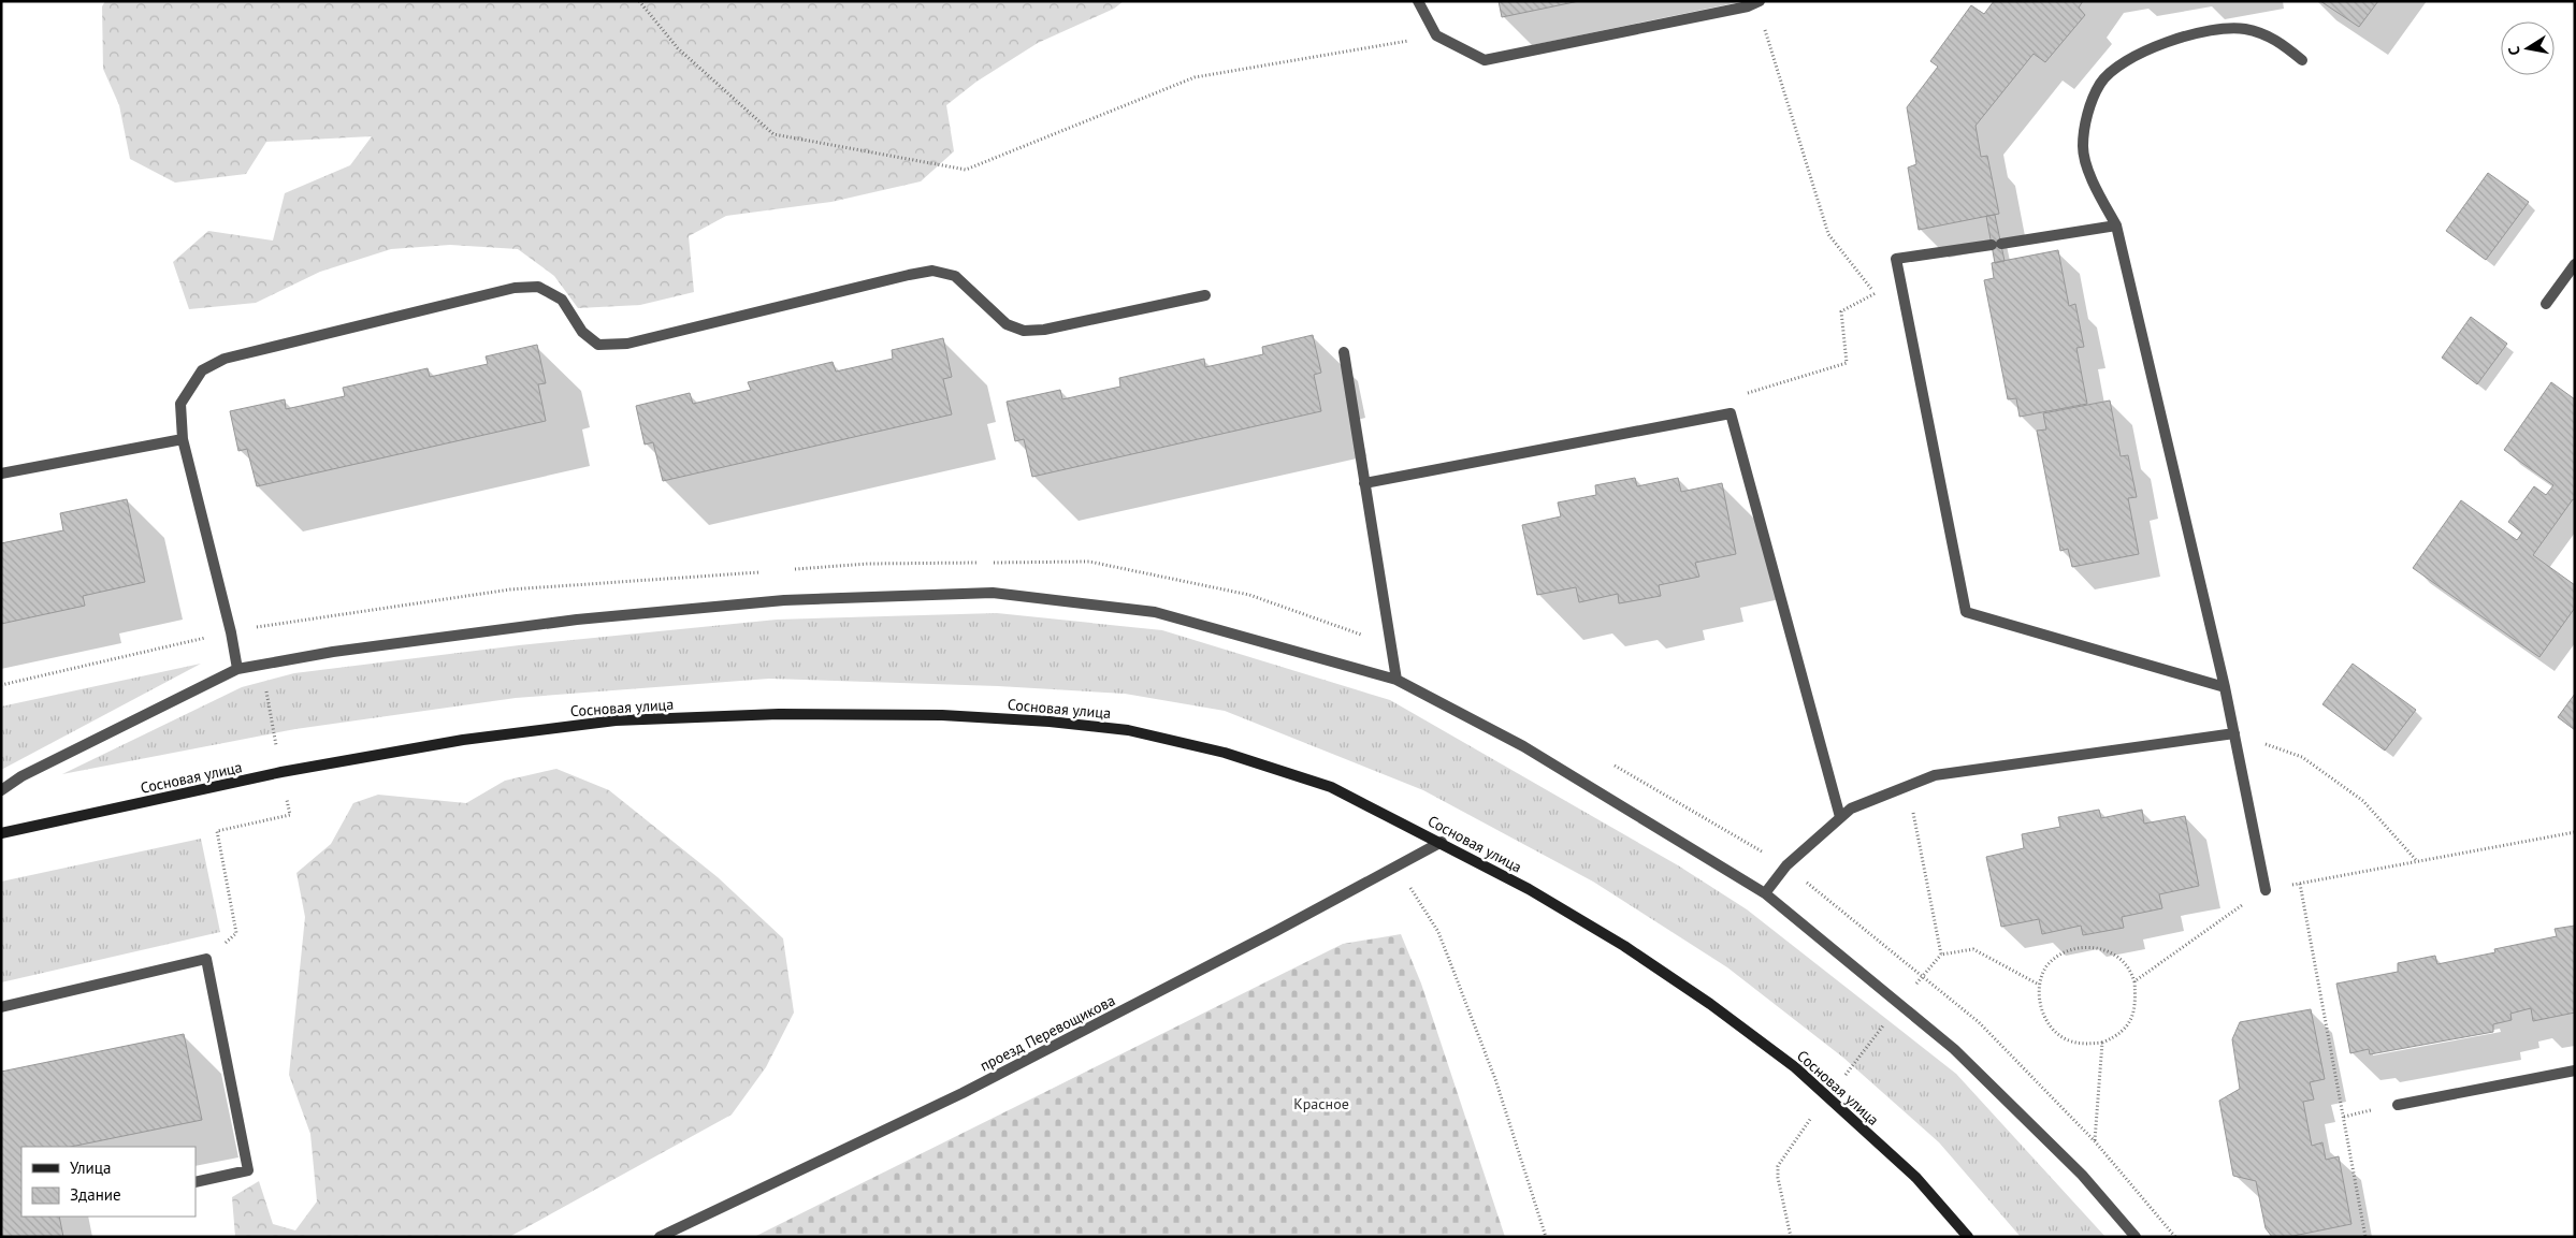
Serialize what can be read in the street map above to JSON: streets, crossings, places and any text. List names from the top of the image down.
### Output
{
  "streets": {
    "street": ["Сосновая улица", "проезд Перевощикова"]
  },
  "crossings": [
    ["Сосновая улица", "проезд Перевощикова"]
  ],
  "parks": ["Красное"],
  "legend": ["Улица", "Здание"],
  "north": "left"
}
